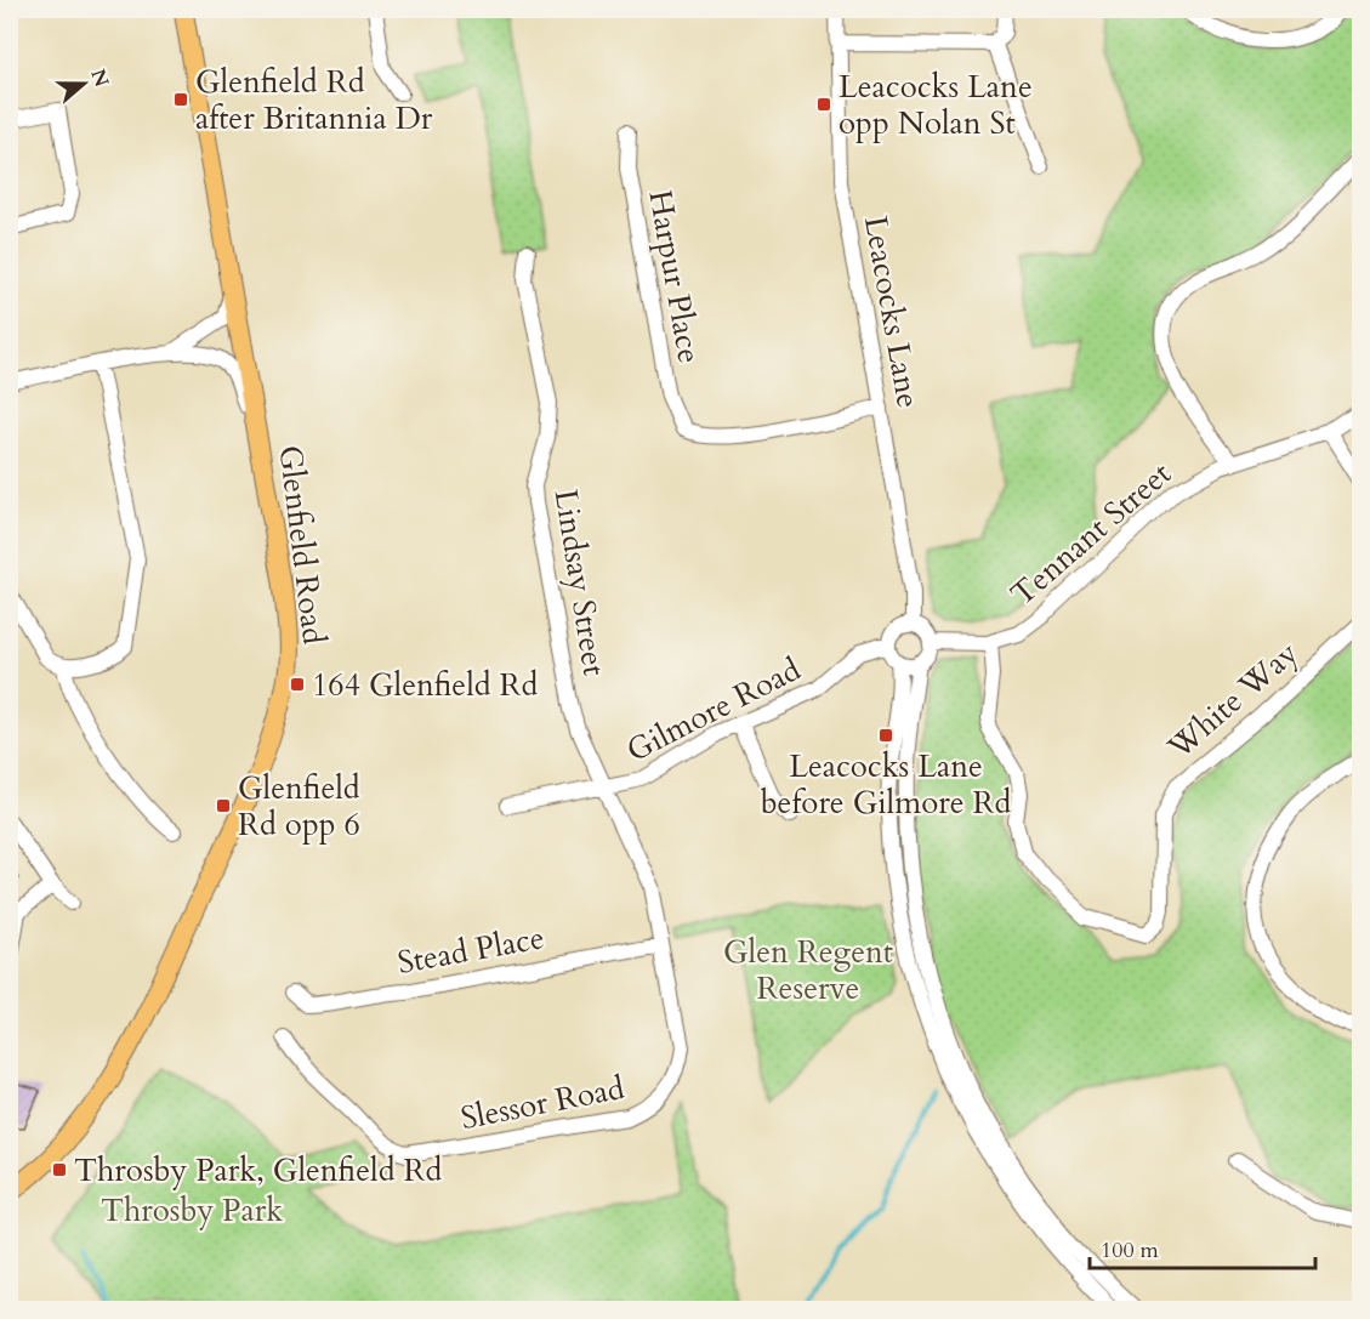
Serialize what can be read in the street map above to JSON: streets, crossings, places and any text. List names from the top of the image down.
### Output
{
  "streets": {
    "main road": ["Glenfield Road"],
    "street": [
      "Harpur Place",
      "Leacocks Lane",
      "Tennant Street",
      "Lindsay Street",
      "White Way",
      "Gilmore Road",
      "Stead Place",
      "Slessor Road"
    ]
  },
  "crossings": [
    ["Harpur Place", "Leacocks Lane"],
    ["Leacocks Lane", "Tennant Street"],
    ["Leacocks Lane", "Gilmore Road"],
    ["Tennant Street", "White Way"],
    ["Tennant Street", "Gilmore Road"],
    ["Lindsay Street", "Gilmore Road"],
    ["Lindsay Street", "Slessor Road"],
    ["Gilmore Road", "Slessor Road"],
    ["Stead Place", "Slessor Road"]
  ],
  "parks": ["Glen Regent Reserve", "Throsby Park"],
  "places": {
    "transit": [
      "Glenfield Rd after Britannia Dr",
      "Leacocks Lane opp Nolan St",
      "164 Glenfield Rd",
      "Leacocks Lane before Gilmore Rd",
      "Glenfield Rd opp 6",
      "Throsby Park, Glenfield Rd"
    ]
  },
  "scale_bar": "100 m",
  "north": "right"
}
